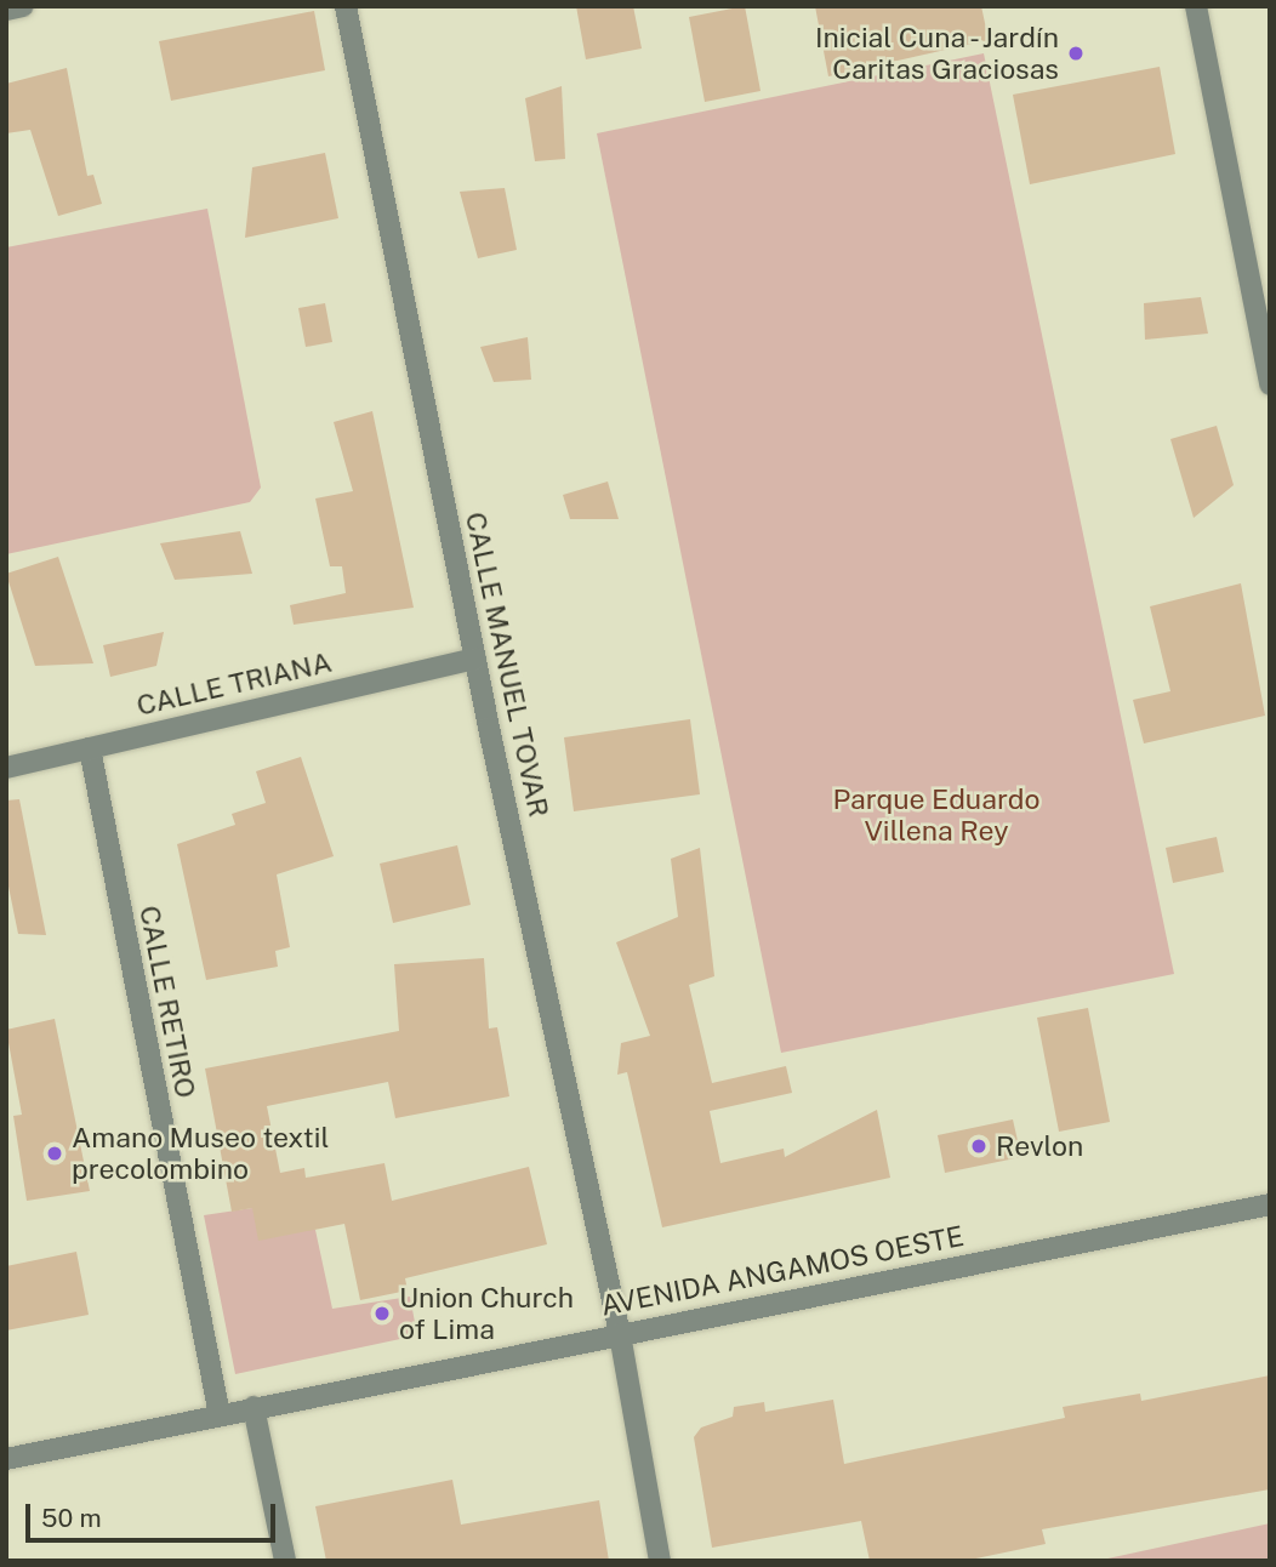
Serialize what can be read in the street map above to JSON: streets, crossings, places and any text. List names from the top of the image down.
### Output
{
  "streets": {
    "street": [
      "CALLE MANUEL TOVAR",
      "CALLE TRIANA",
      "CALLE RETIRO",
      "AVENIDA ANGAMOS OESTE"
    ]
  },
  "crossings": [
    ["CALLE MANUEL TOVAR", "CALLE TRIANA"],
    ["CALLE MANUEL TOVAR", "AVENIDA ANGAMOS OESTE"],
    ["CALLE TRIANA", "CALLE RETIRO"],
    ["CALLE RETIRO", "AVENIDA ANGAMOS OESTE"]
  ],
  "parks": ["Parque Eduardo Villena Rey"],
  "places": [
    "Inicial Cuna - Jardín Caritas Graciosas",
    "Revlon",
    "Amano Museo textil precolombino",
    "Union Church of Lima"
  ],
  "scale_bar": "50 m"
}
